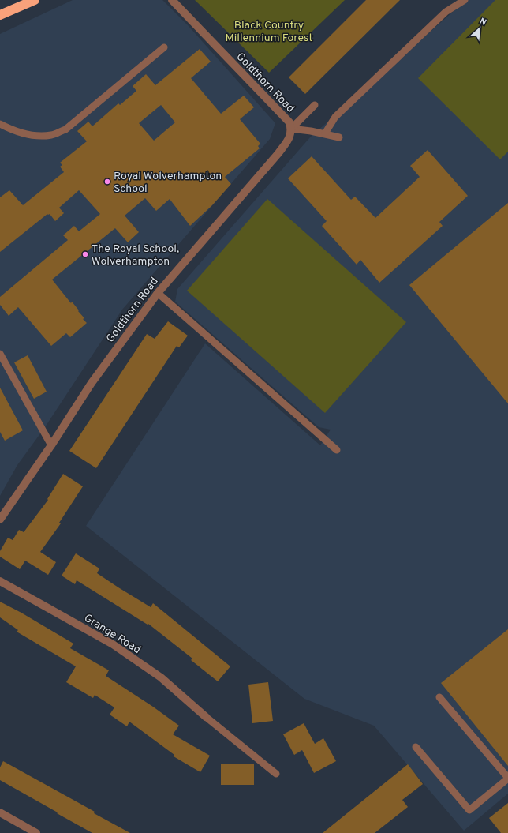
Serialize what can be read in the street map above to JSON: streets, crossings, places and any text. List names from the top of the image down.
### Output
{
  "streets": {
    "street": ["Goldthorn Road", "Grange Road"]
  },
  "parks": ["Black Country Millennium Forest"],
  "places": ["Royal Wolverhampton School", "The Royal School, Wolverhampton"],
  "north": "top right"
}
